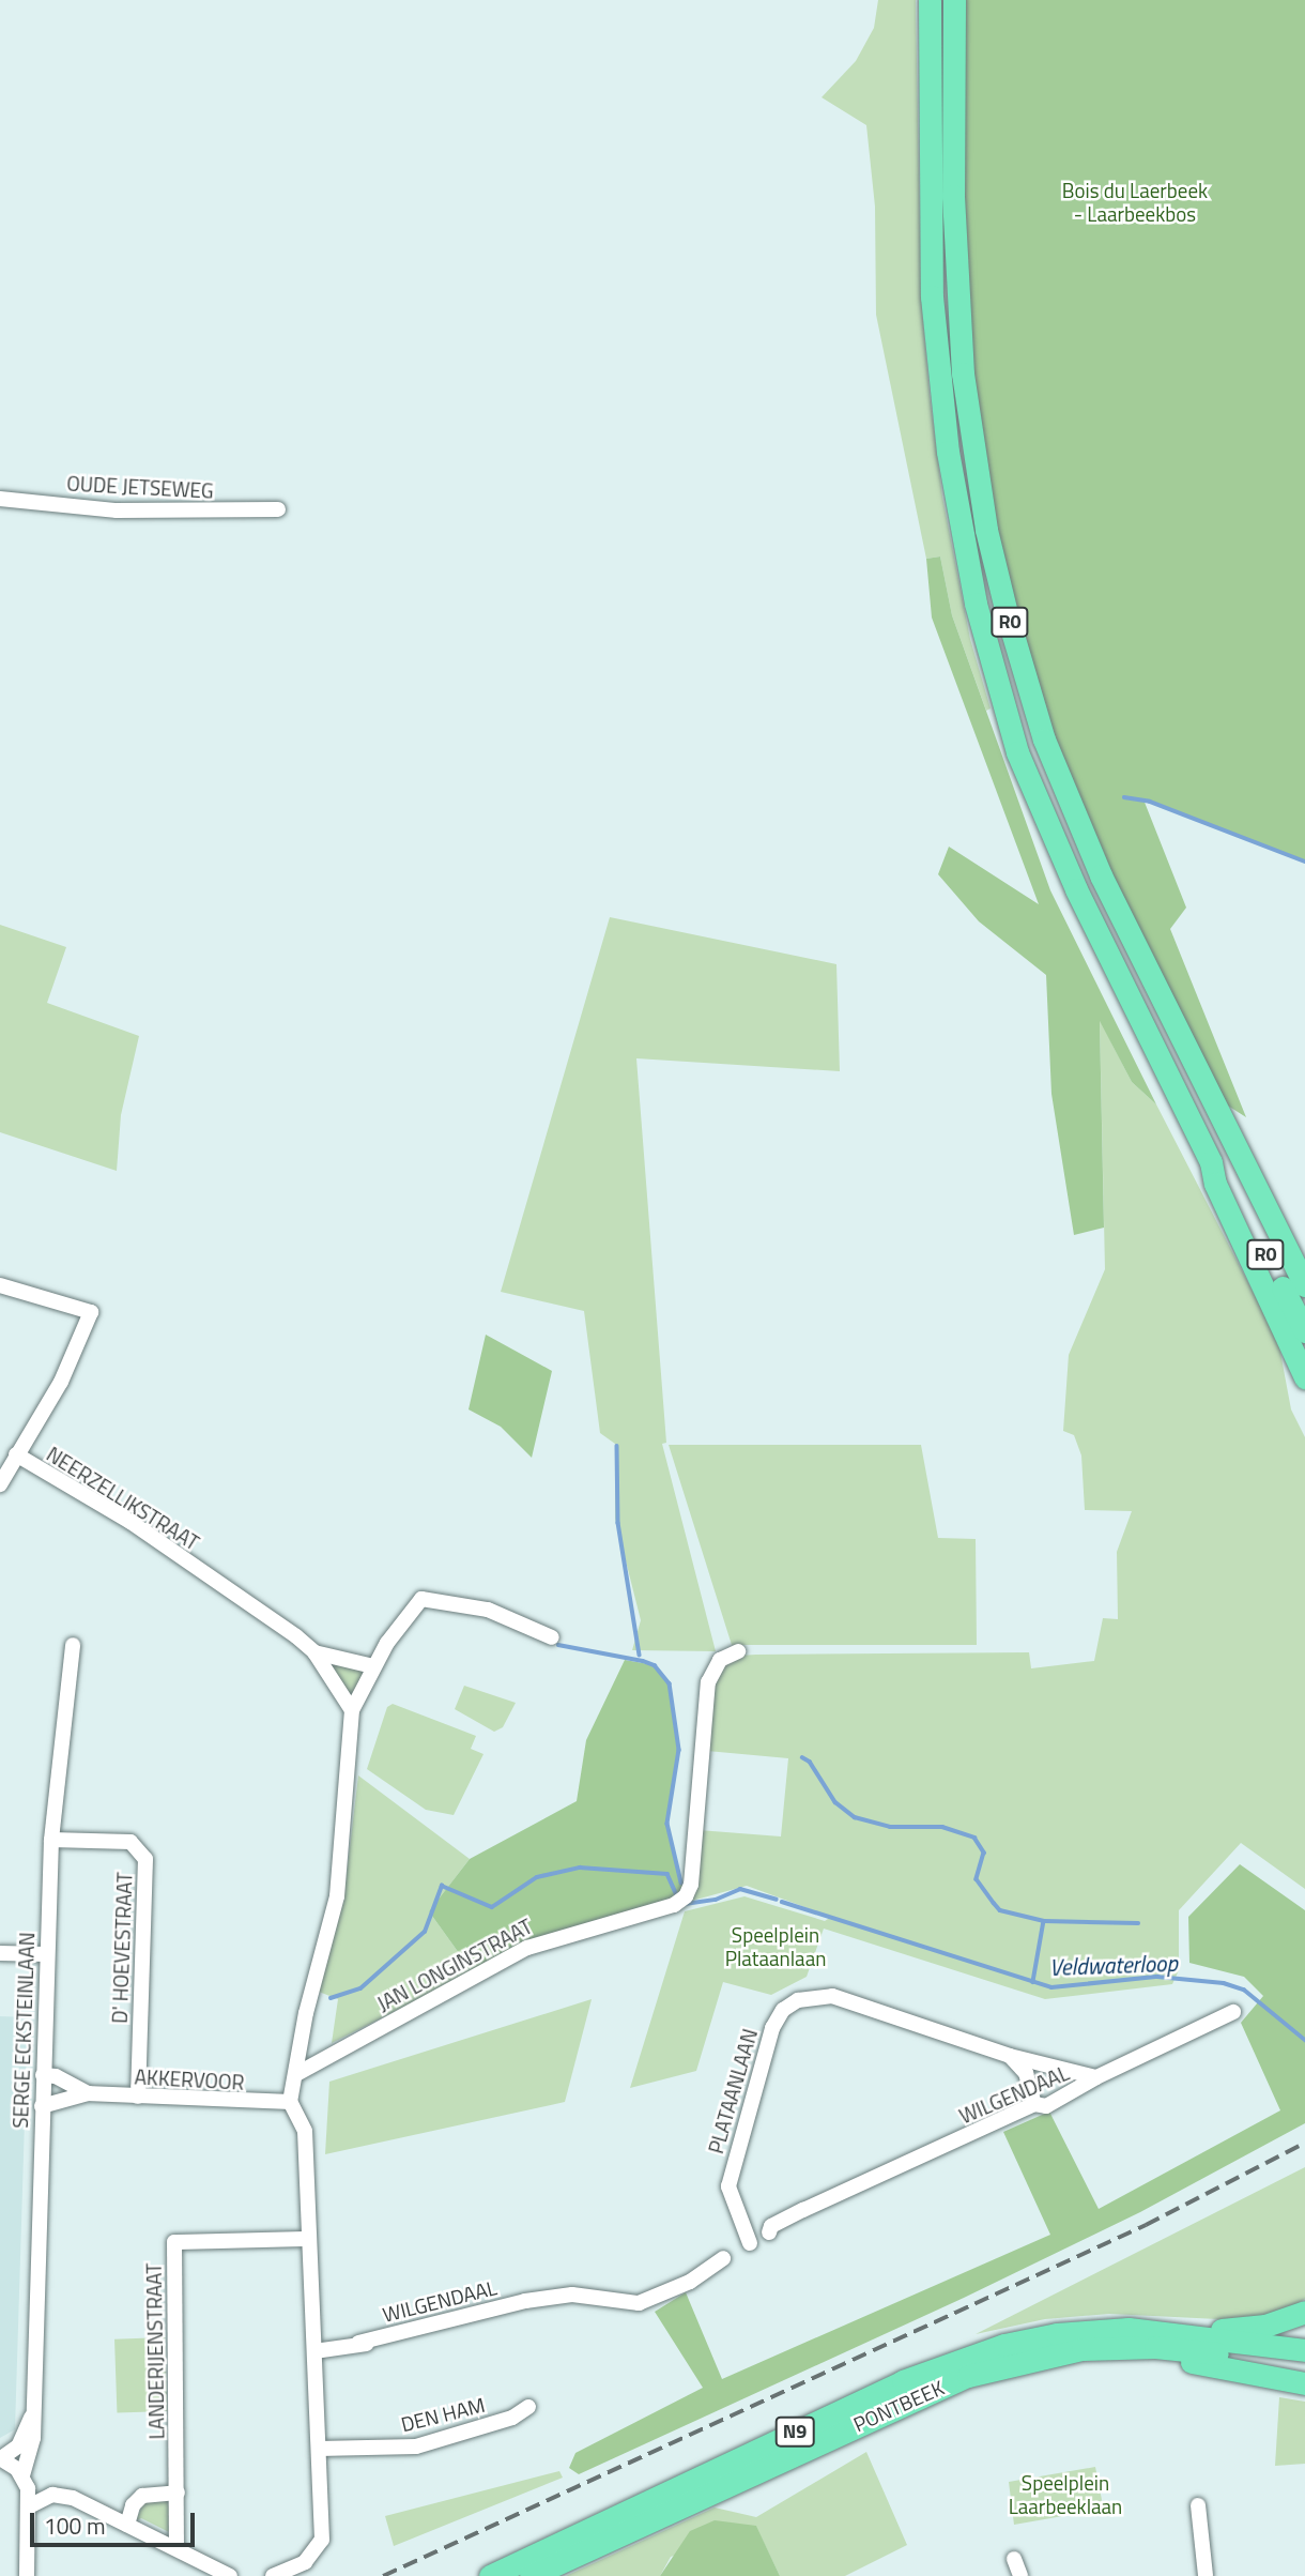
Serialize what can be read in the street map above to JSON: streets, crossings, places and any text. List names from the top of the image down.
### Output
{
  "streets": {
    "highway": ["R0", "PONTBEEK", "N9"],
    "street": [
      "OUDE JETSEWEG",
      "NEERZELLIKSTRAAT",
      "D' HOEVESTRAAT",
      "JAN LONGINSTRAAT",
      "SERGE ECKSTEINLAAN",
      "AKKERVOOR",
      "PLATAANLAAN",
      "WILGENDAAL",
      "LANDERIJENSTRAAT",
      "DEN HAM"
    ]
  },
  "crossings": [
    ["D' HOEVESTRAAT", "SERGE ECKSTEINLAAN"],
    ["D' HOEVESTRAAT", "AKKERVOOR"],
    ["SERGE ECKSTEINLAAN", "AKKERVOOR"],
    ["PLATAANLAAN", "WILGENDAAL"],
    ["PONTBEEK", "N9"]
  ],
  "water": ["Veldwaterloop"],
  "parks": ["Bois du Laerbeek - Laarbeekbos", "Speelplein Plataanlaan", "Speelplein Laarbeeklaan"],
  "scale_bar": "100 m"
}
